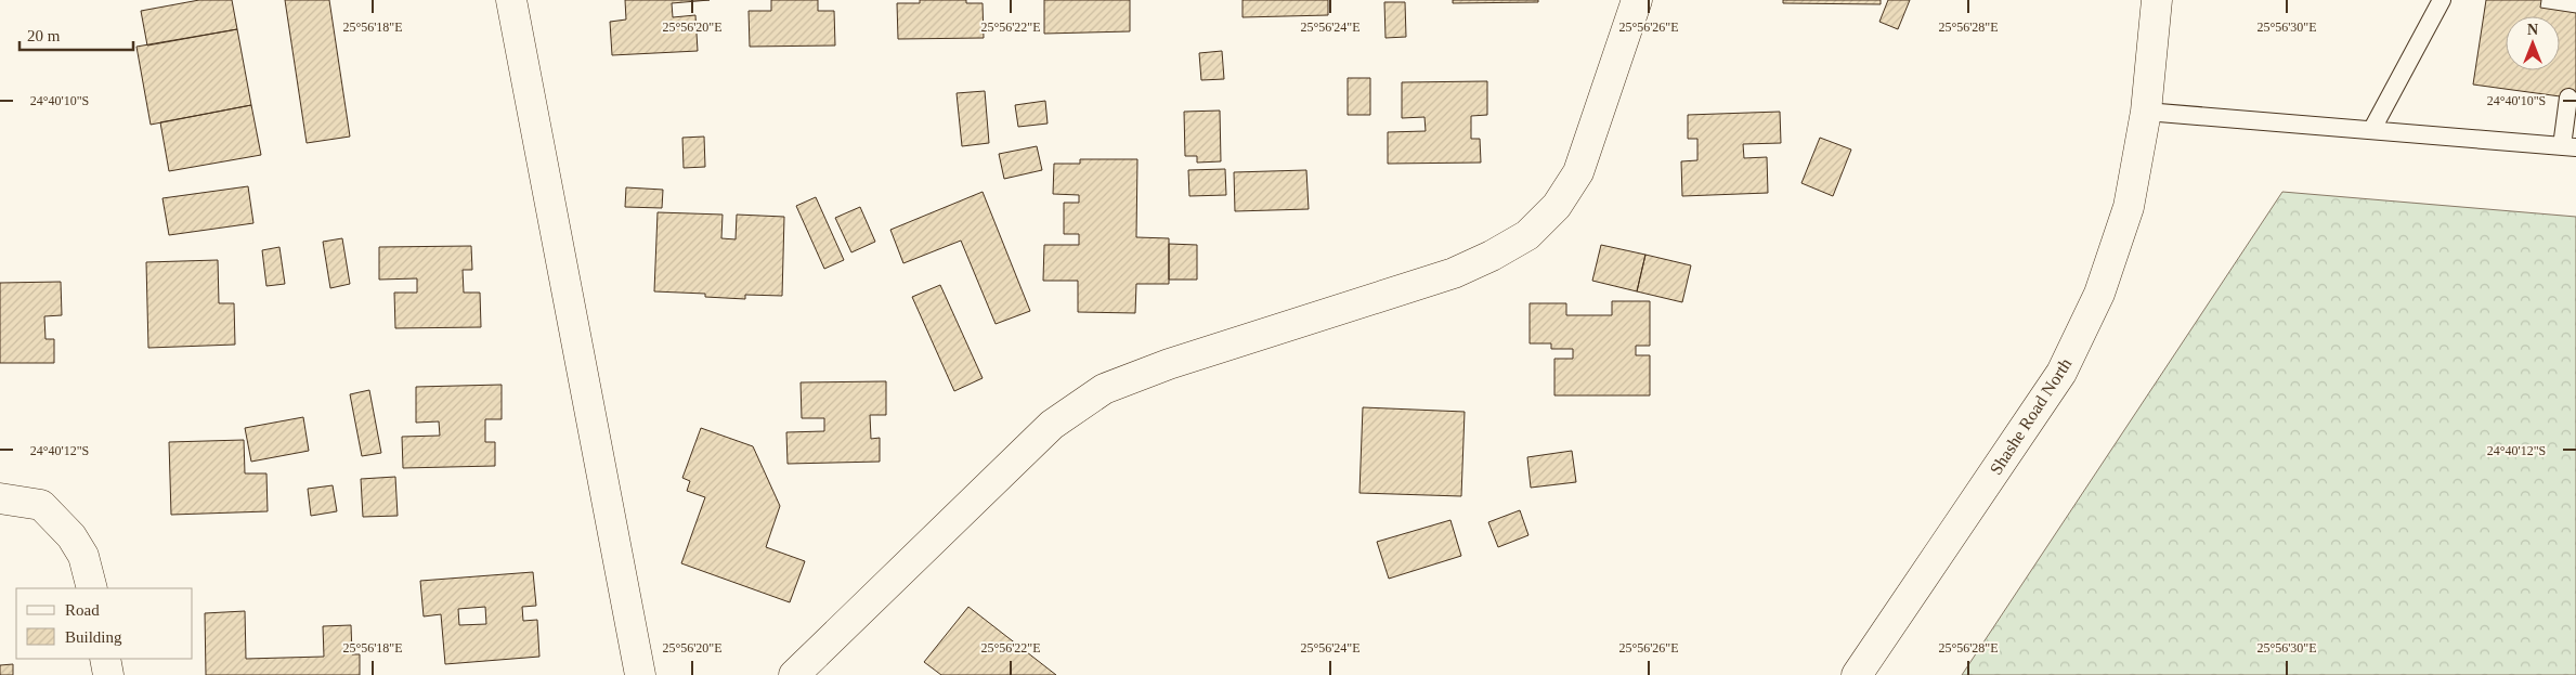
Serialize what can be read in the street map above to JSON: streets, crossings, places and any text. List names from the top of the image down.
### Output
{
  "streets": {
    "street": ["Shashe Road North"]
  },
  "legend": ["Road", "Building"],
  "scale_bar": "20 m",
  "north": "top",
  "coordinates": [
    "25°56'18\"E",
    "25°56'20\"E",
    "25°56'22\"E",
    "25°56'24\"E",
    "25°56'26\"E",
    "25°56'28\"E",
    "25°56'30\"E",
    "24°40'10\"S",
    "24°40'12\"S"
  ]
}
